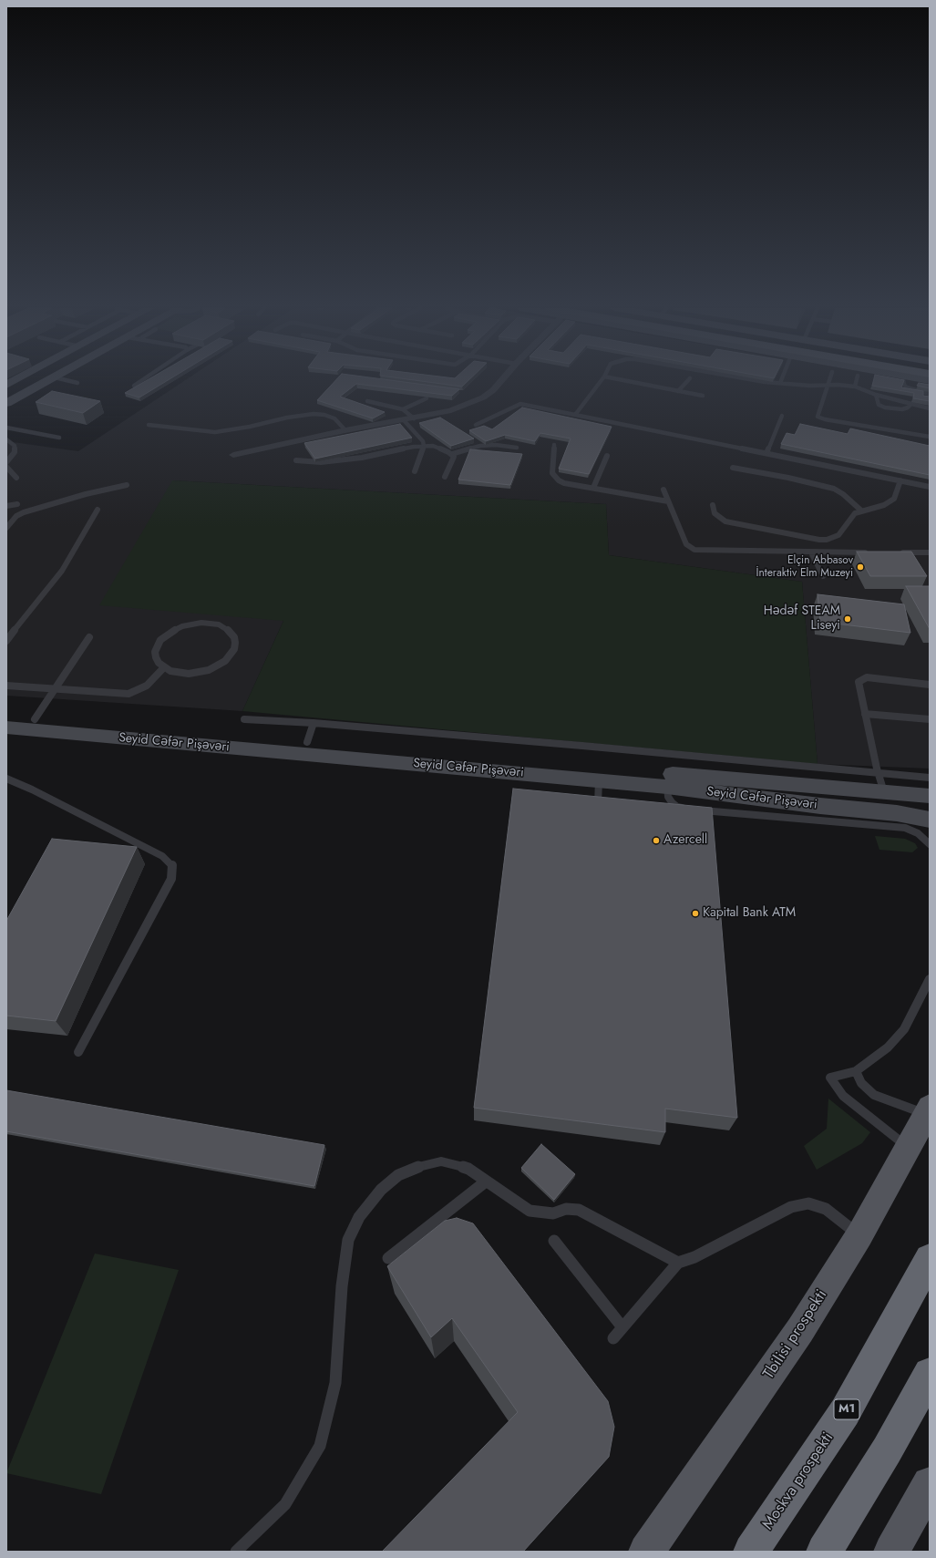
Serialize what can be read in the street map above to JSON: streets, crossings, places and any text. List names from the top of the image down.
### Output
{
  "streets": {
    "highway": ["M1", "Moskva prospekti"],
    "main road": ["Seyid Cəfər Pişəvəri", "Tbilisi prospekti"]
  },
  "places": [
    "Elçin Abbasov İnteraktiv Elm Muzeyi",
    "Hədəf STEAM Liseyi",
    "Azercell",
    "Kapital Bank ATM"
  ]
}
